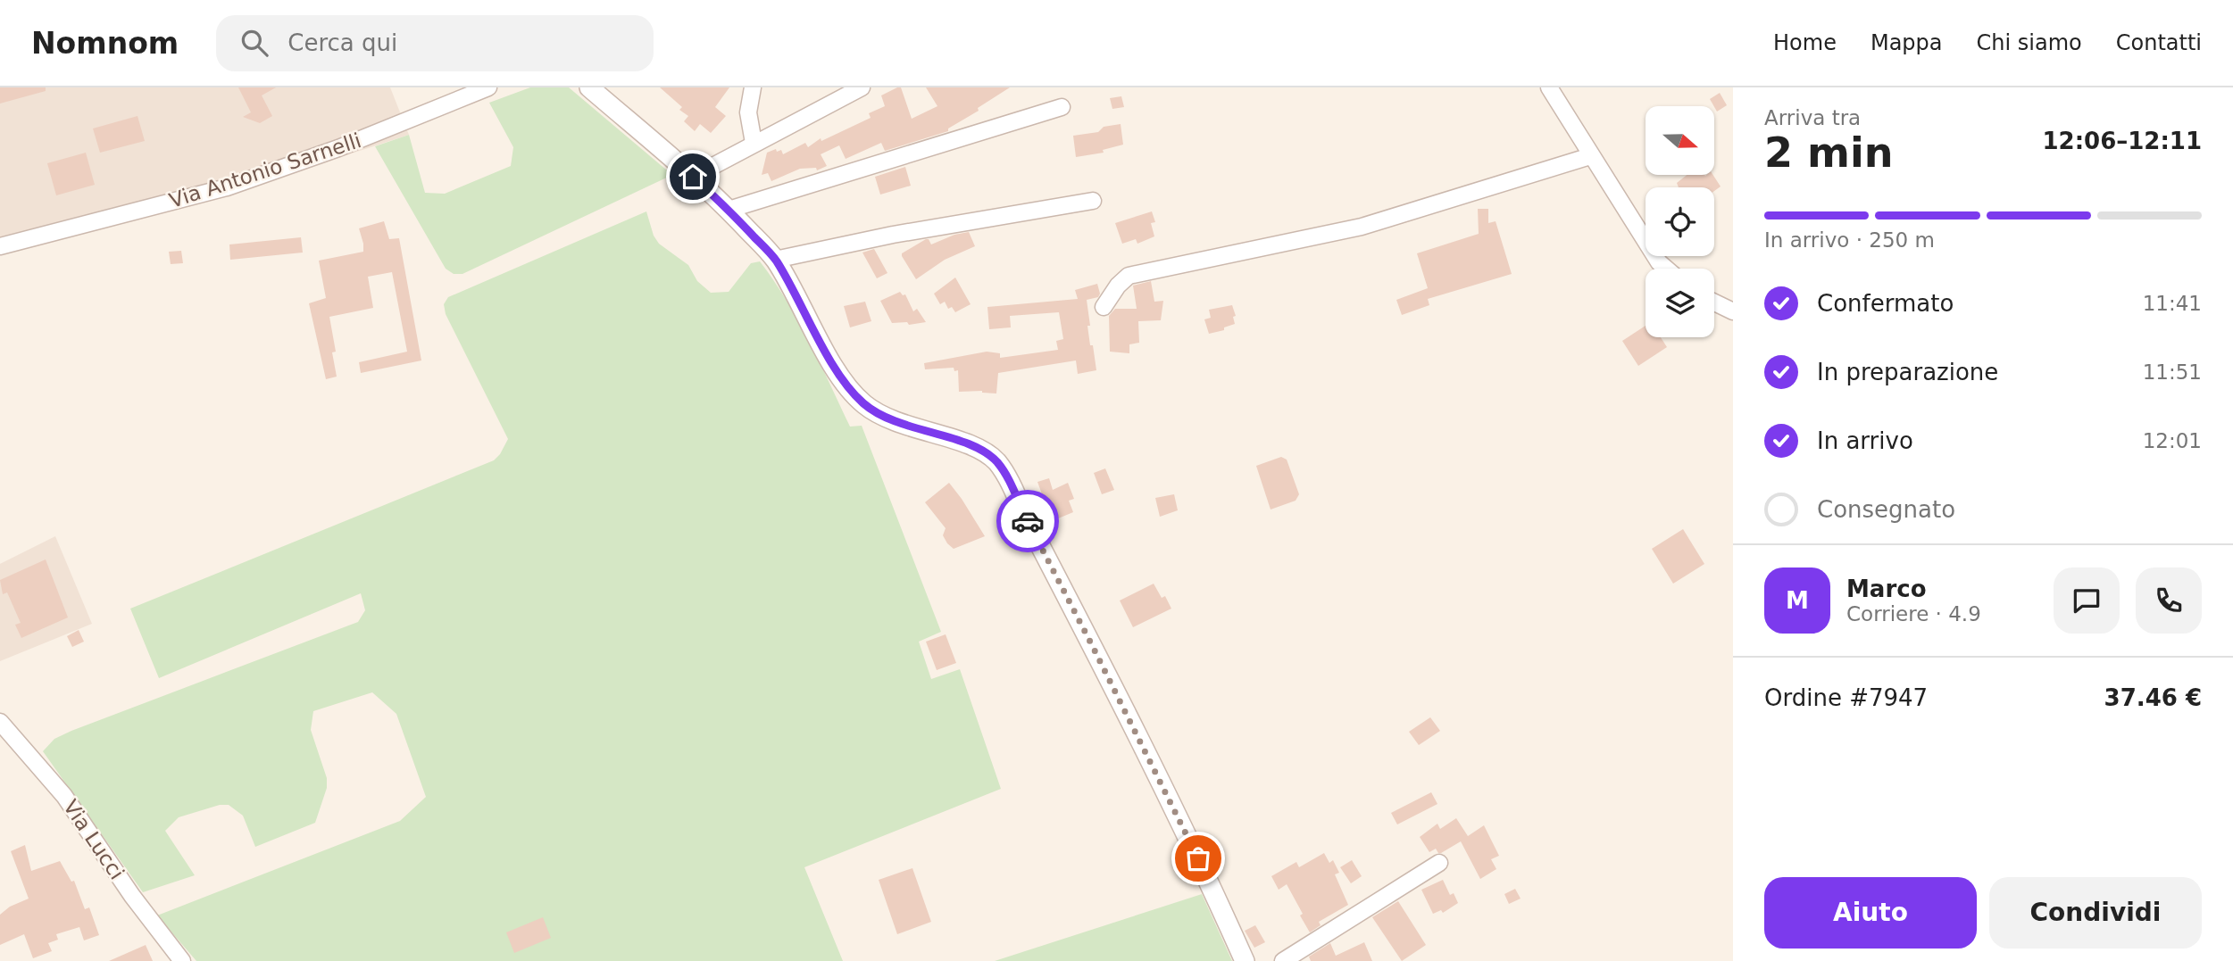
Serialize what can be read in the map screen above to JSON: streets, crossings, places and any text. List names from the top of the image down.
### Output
{
  "streets": {
    "street": ["Via Antonio Sarnelli", "Via Lucci"]
  },
  "north": "right",
  "page": {
    "header": "Nomnom",
    "search": "Cerca qui",
    "nav": [
      "Home",
      "Mappa",
      "Chi siamo",
      "Contatti"
    ],
    "heading": ["2 min", "Arriva tra", "12:06–12:11"],
    "panel": [
      "Marco",
      "Corriere · 4.9",
      "Ordine #7947",
      "37.46 €"
    ],
    "bar": "In arrivo · 250 m",
    "list": [
      ["Confermato", "11:41"],
      ["In preparazione", "11:51"],
      ["In arrivo", "12:01"],
      "Consegnato"
    ],
    "round": "M",
    "buttons": ["Aiuto", "Condividi"]
  }
}
